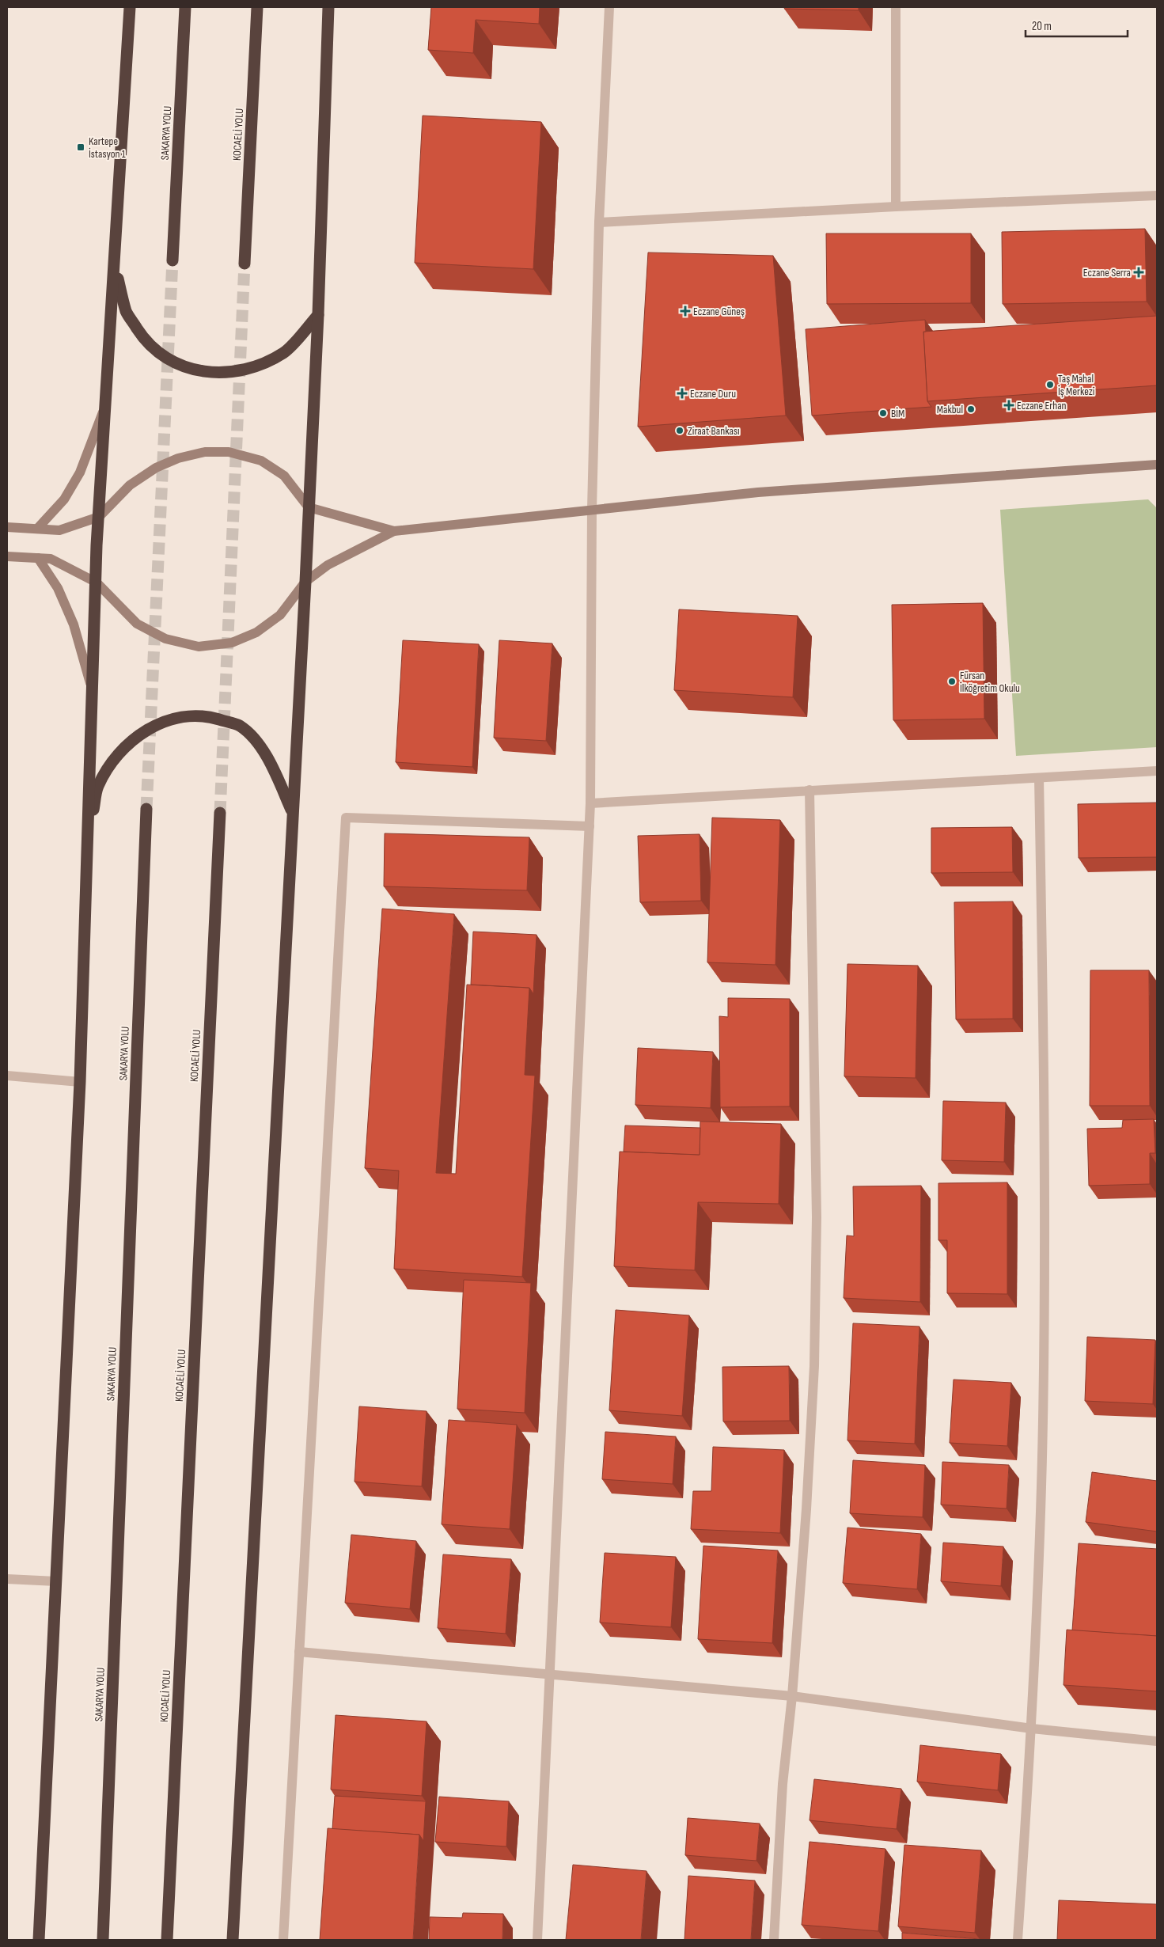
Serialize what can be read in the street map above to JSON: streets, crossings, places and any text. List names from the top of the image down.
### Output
{
  "streets": {
    "highway": ["SAKARYA YOLU", "KOCAELİ YOLU"]
  },
  "places": {
    "transit": ["Kartepe İstasyon 1"],
    "health": [
      "Eczane Serra",
      "Eczane Güneş",
      "Eczane Duru",
      "Eczane Erhan"
    ],
    "other": [
      "Taş Mahal İş Merkezi",
      "Makbul",
      "BİM",
      "Ziraat Bankası",
      "Fürsan İlköğretim Okulu"
    ]
  },
  "scale_bar": "20 m"
}
